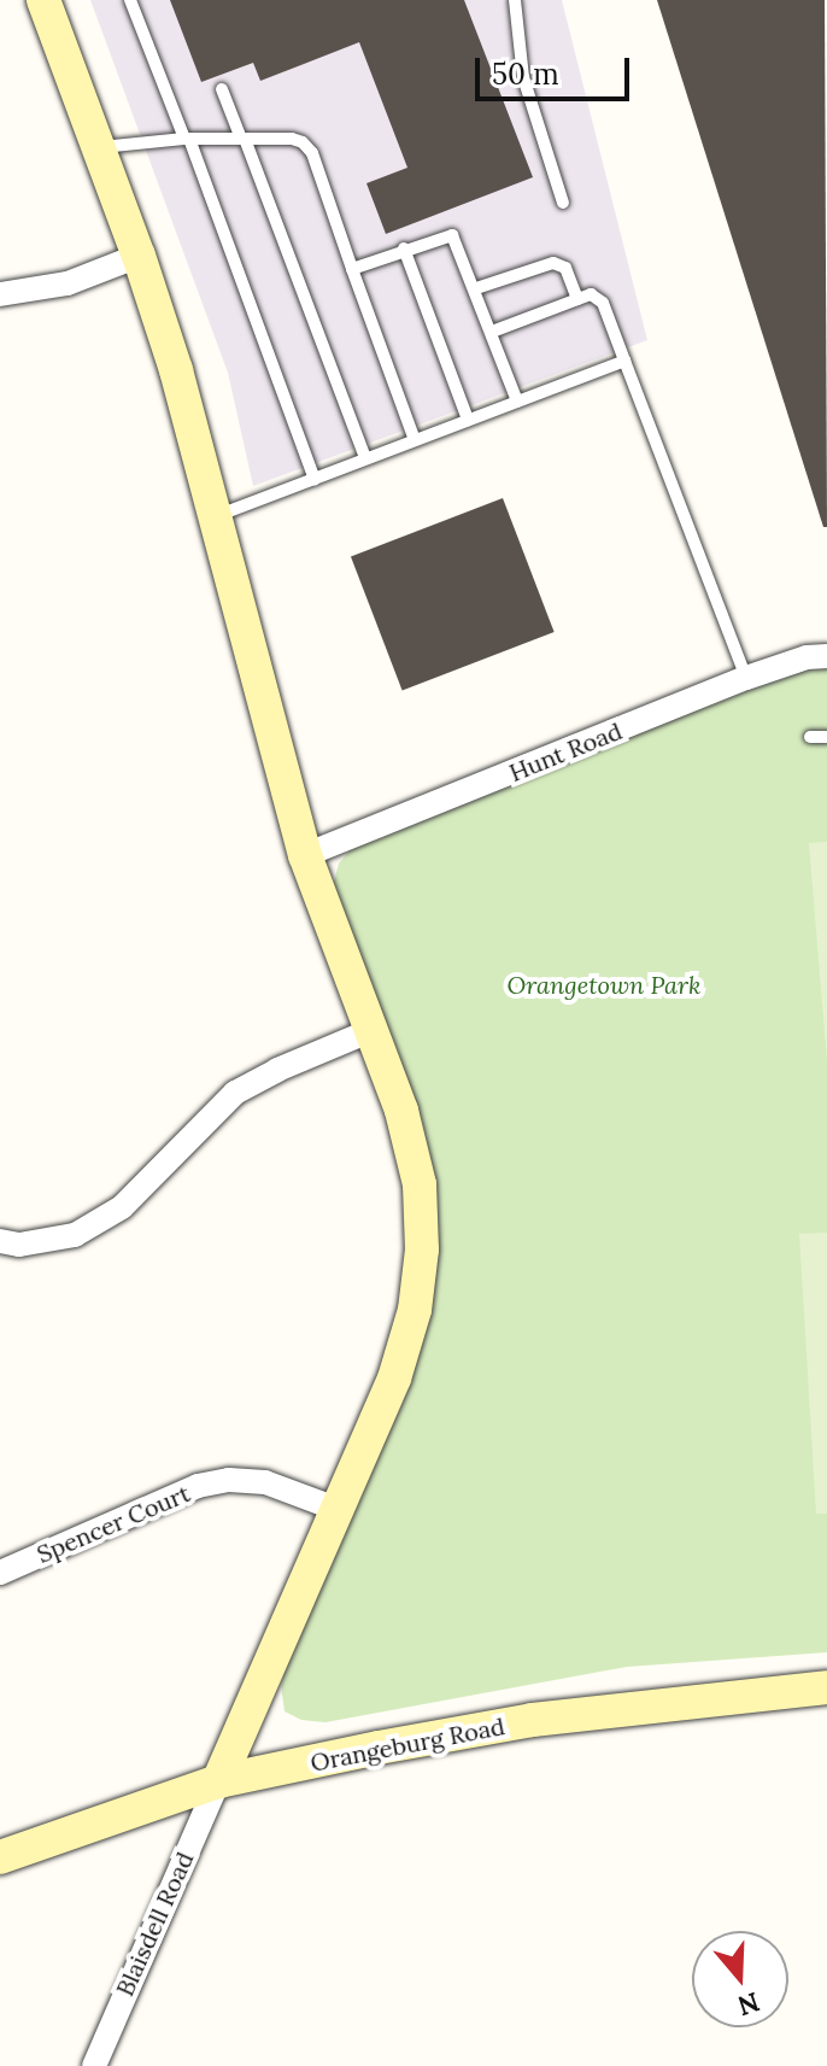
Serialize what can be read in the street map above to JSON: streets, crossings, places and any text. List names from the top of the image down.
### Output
{
  "streets": {
    "street": [
      "Hunt Road",
      "Spencer Court",
      "Orangeburg Road",
      "Blaisdell Road"
    ]
  },
  "crossings": [
    ["Orangeburg Road", "Blaisdell Road"]
  ],
  "parks": ["Orangetown Park"],
  "scale_bar": "50 m",
  "north": "bottom"
}
